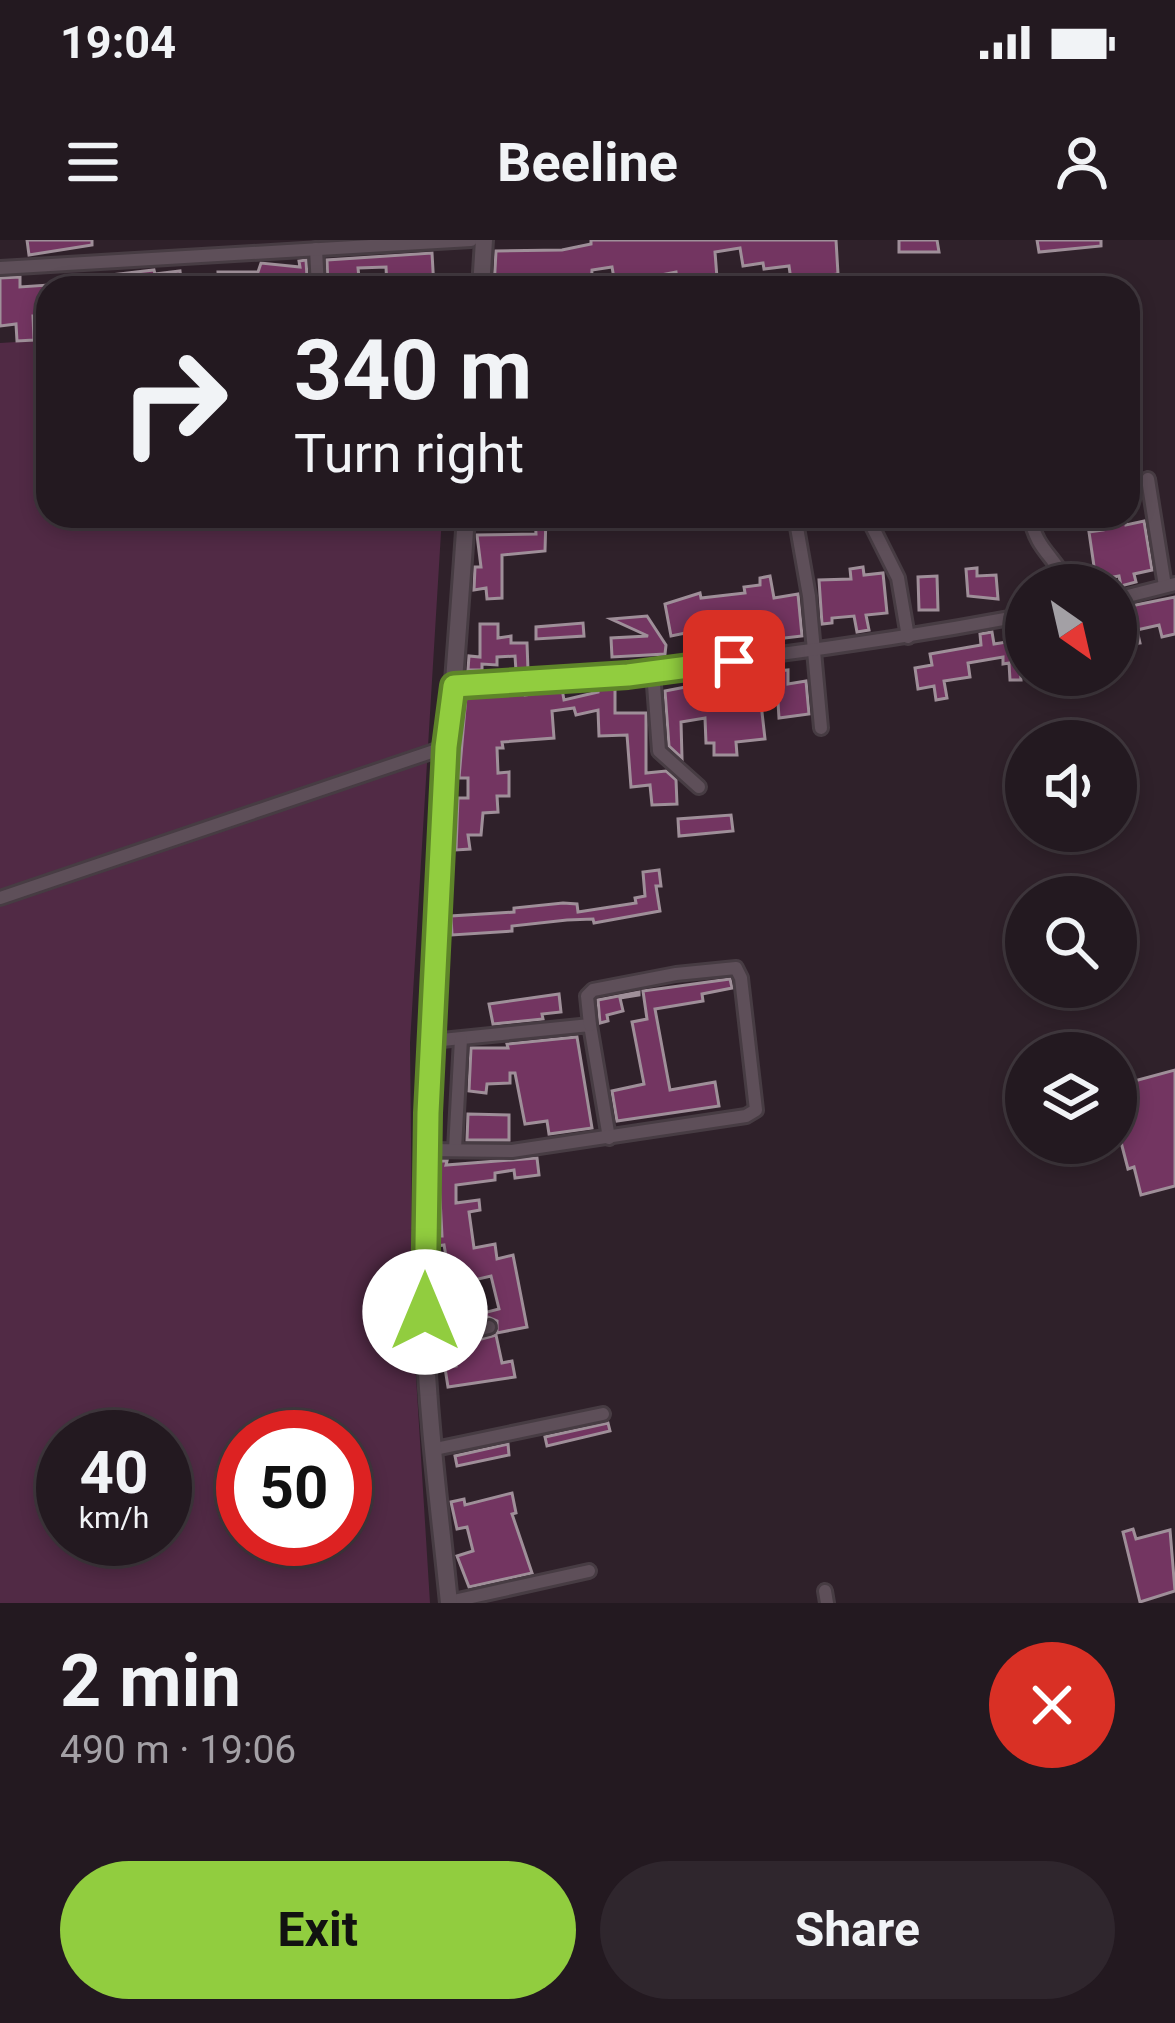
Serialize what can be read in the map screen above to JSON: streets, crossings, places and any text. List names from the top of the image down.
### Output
{
  "north": "bottom right",
  "page": {
    "status": "19:04",
    "header": "Beeline",
    "turn": ["340 m", "Turn right"],
    "speed": "40 km/h",
    "limit": "50",
    "heading": ["2 min", "490 m · 19:06"],
    "buttons": ["Exit", "Share"]
  }
}
